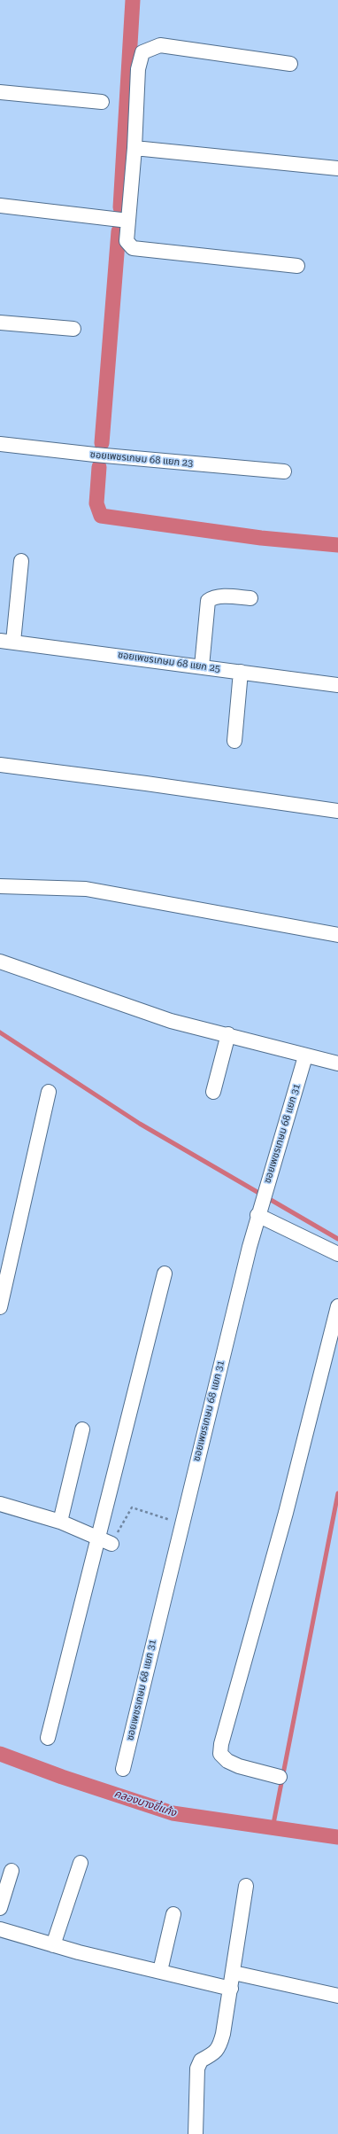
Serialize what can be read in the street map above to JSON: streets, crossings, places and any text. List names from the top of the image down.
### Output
{
  "streets": {
    "street": ["ซอยเพชรเกษม 68 แยก 23", "ซอยเพชรเกษม 68 แยก 25", "ซอยเพชรเกษม 68 แยก 31"]
  },
  "water": ["คลองบางขี้แก้ง"]
}
